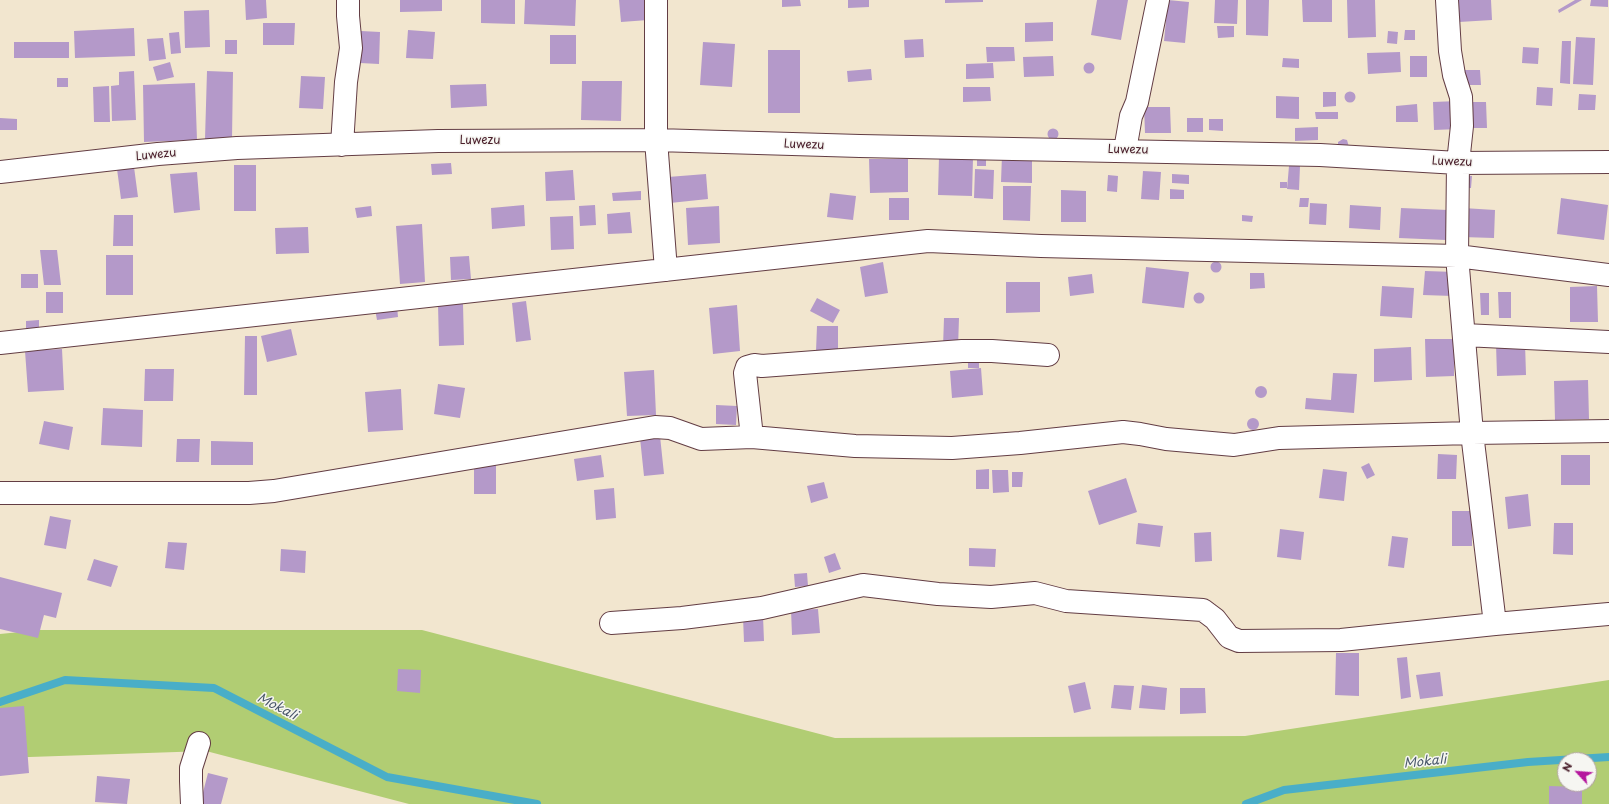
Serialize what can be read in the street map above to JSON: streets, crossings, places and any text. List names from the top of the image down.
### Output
{
  "streets": {
    "street": ["Luwezu"]
  },
  "water": ["Mokali"],
  "north": "top left"
}
